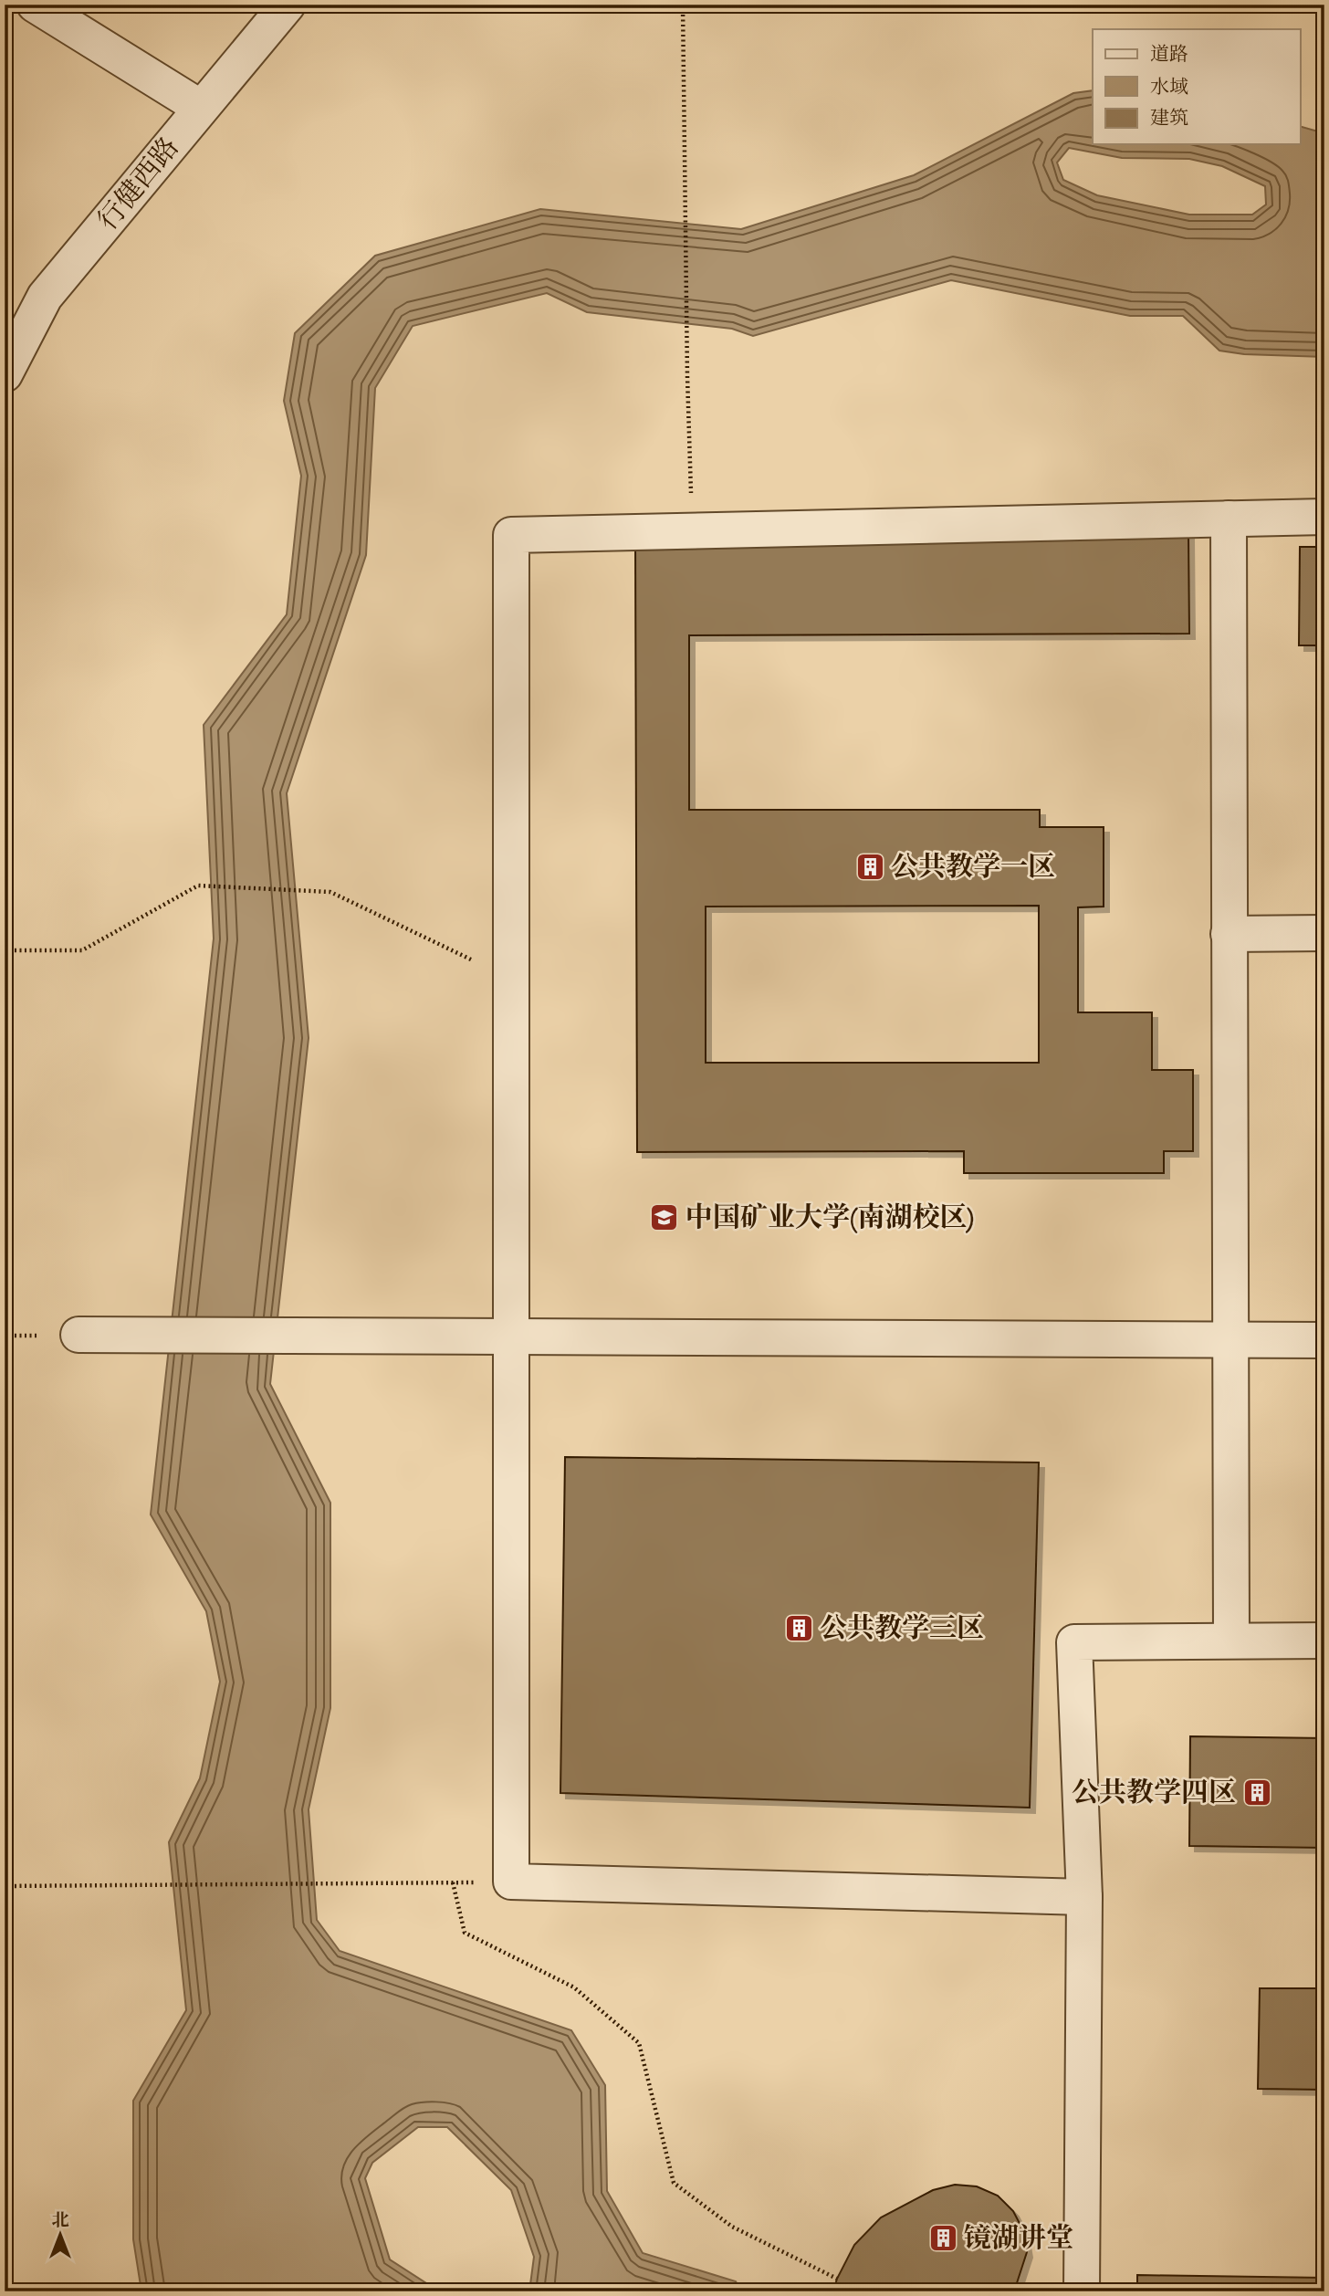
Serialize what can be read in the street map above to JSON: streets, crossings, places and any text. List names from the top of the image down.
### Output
{
  "streets": {
    "street": ["行健西路"]
  },
  "places": {
    "building": [
      "公共教学一区",
      "公共教学三区",
      "公共教学四区",
      "镜湖讲堂"
    ],
    "school or university": ["中国矿业大学(南湖校区)"]
  },
  "legend": ["道路", "水域", "建筑"],
  "north": "top"
}
